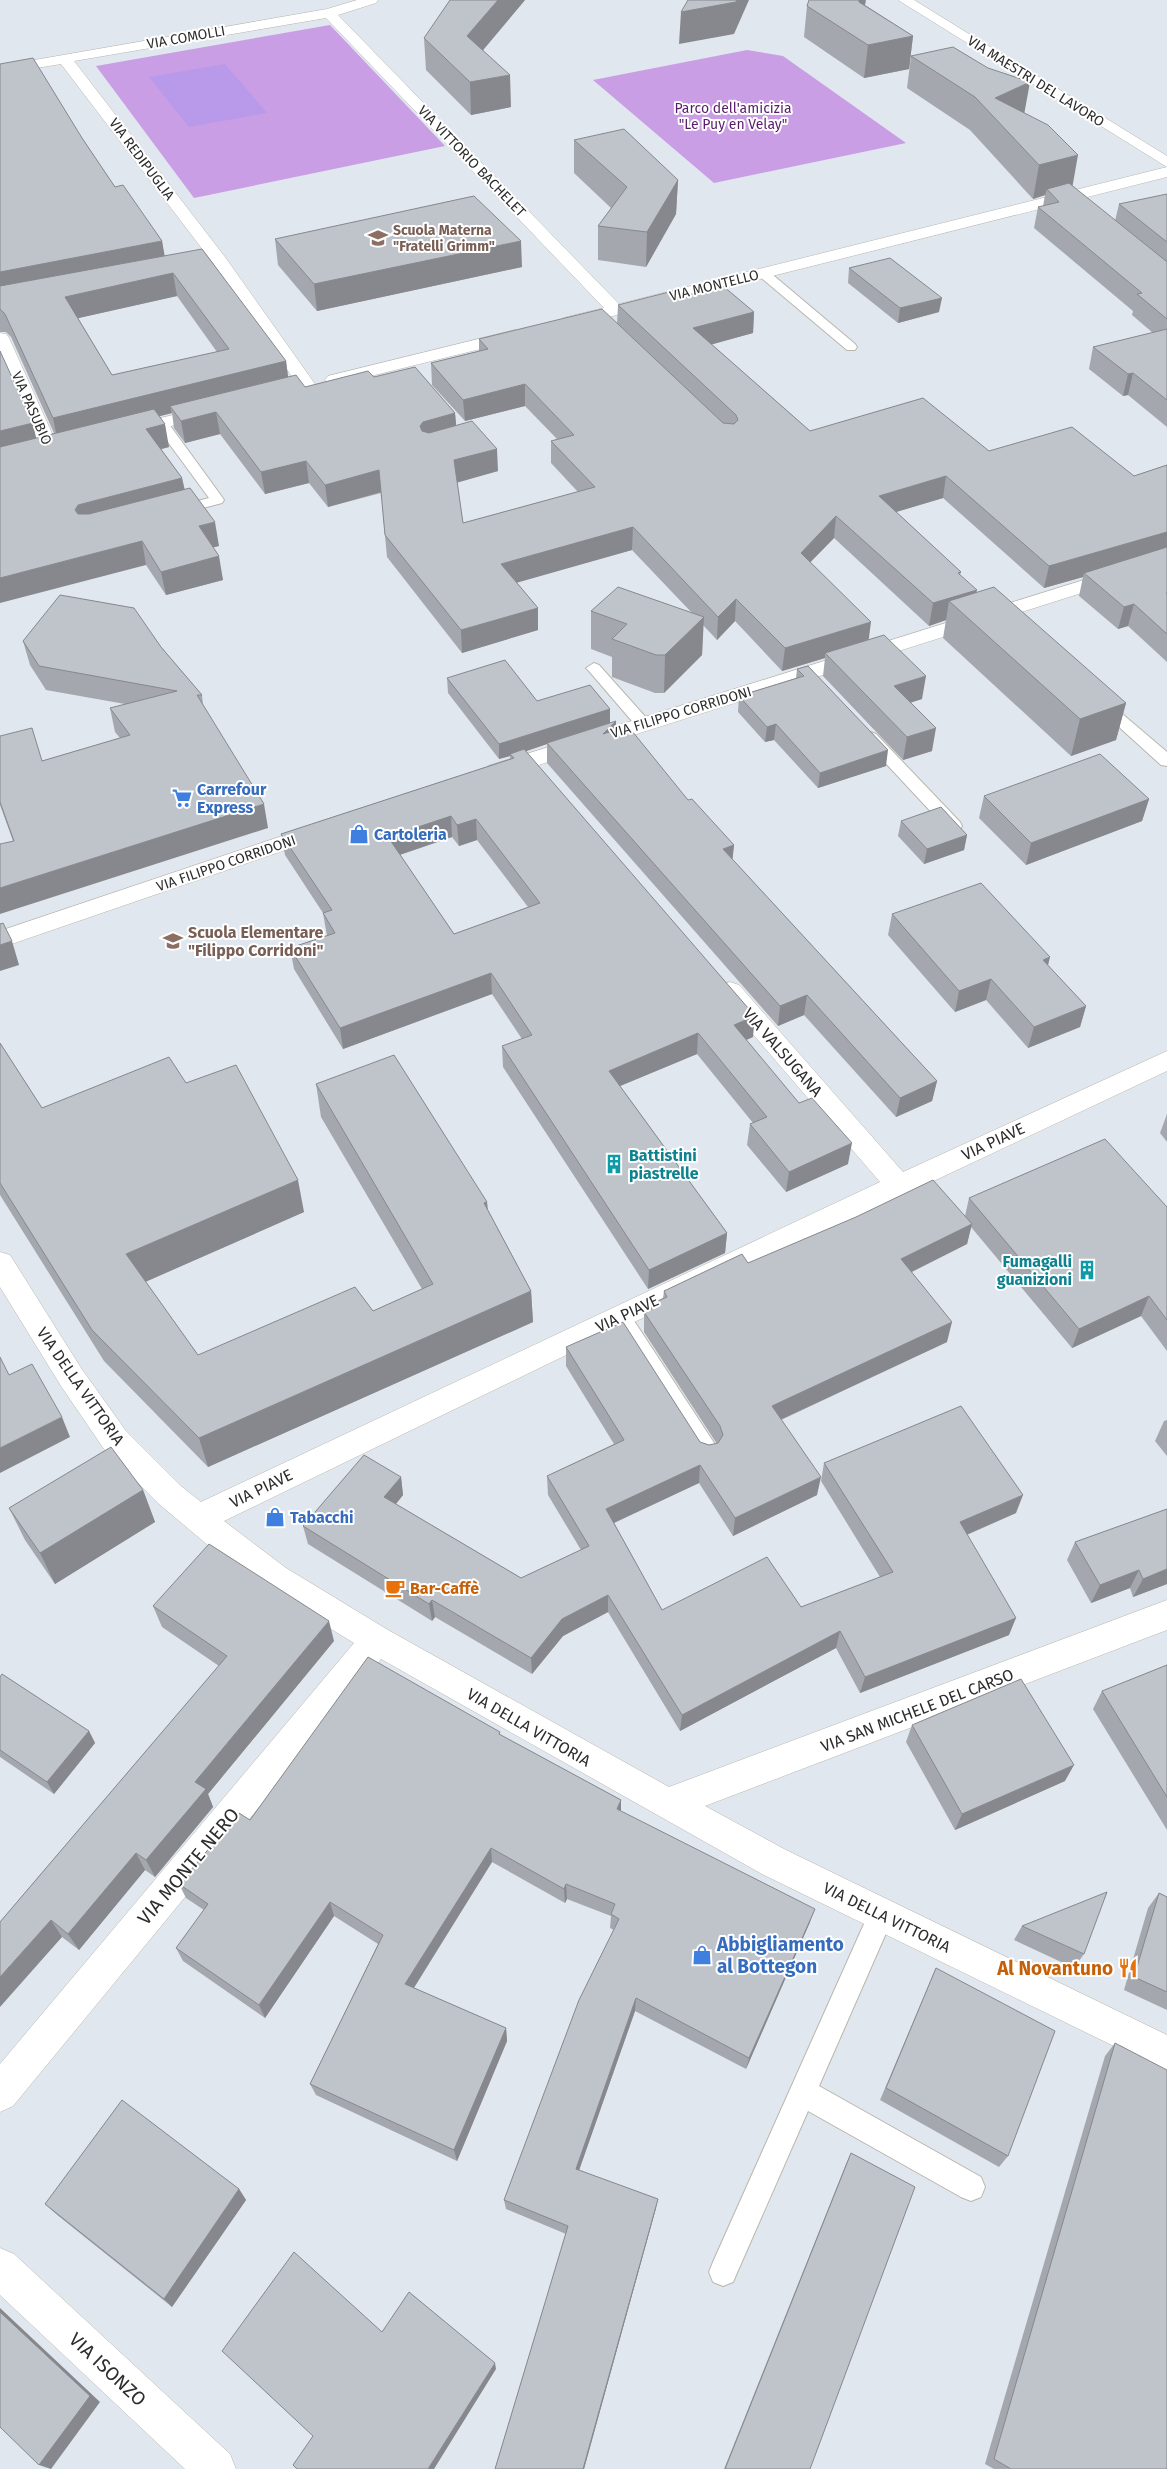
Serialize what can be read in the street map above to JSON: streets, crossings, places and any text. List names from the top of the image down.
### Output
{
  "streets": {
    "street": [
      "VIA COMOLLI",
      "VIA MAESTRI DEL LAVORO",
      "VIA REDIPUGLIA",
      "VIA VITTORIO BACHELET",
      "VIA MONTELLO",
      "VIA PASUBIO",
      "VIA FILIPPO CORRIDONI",
      "VIA VALSUGANA",
      "VIA PIAVE",
      "VIA DELLA VITTORIA",
      "VIA SAN MICHELE DEL CARSO",
      "VIA MONTE NERO",
      "VIA ISONZO"
    ]
  },
  "crossings": [
    ["VIA COMOLLI", "VIA REDIPUGLIA"],
    ["VIA COMOLLI", "VIA VITTORIO BACHELET"],
    ["VIA VITTORIO BACHELET", "VIA MONTELLO"],
    ["VIA VALSUGANA", "VIA PIAVE"],
    ["VIA PIAVE", "VIA DELLA VITTORIA"],
    ["VIA DELLA VITTORIA", "VIA SAN MICHELE DEL CARSO"],
    ["VIA DELLA VITTORIA", "VIA MONTE NERO"]
  ],
  "parks": ["Parco dell'amicizia \"Le Puy en Velay\""],
  "places": {
    "school or university": ["Scuola Materna \"Fratelli Grimm\"", "Scuola Elementare \"Filippo Corridoni\""],
    "supermarket": ["Carrefour Express"],
    "shop": ["Cartoleria", "Tabacchi", "Abbigliamento al Bottegon"],
    "building": ["Battistini piastrelle", "Fumagalli guanizioni"],
    "cafe": ["Bar-Caffè"],
    "restaurant": ["Al Novantuno"]
  }
}
